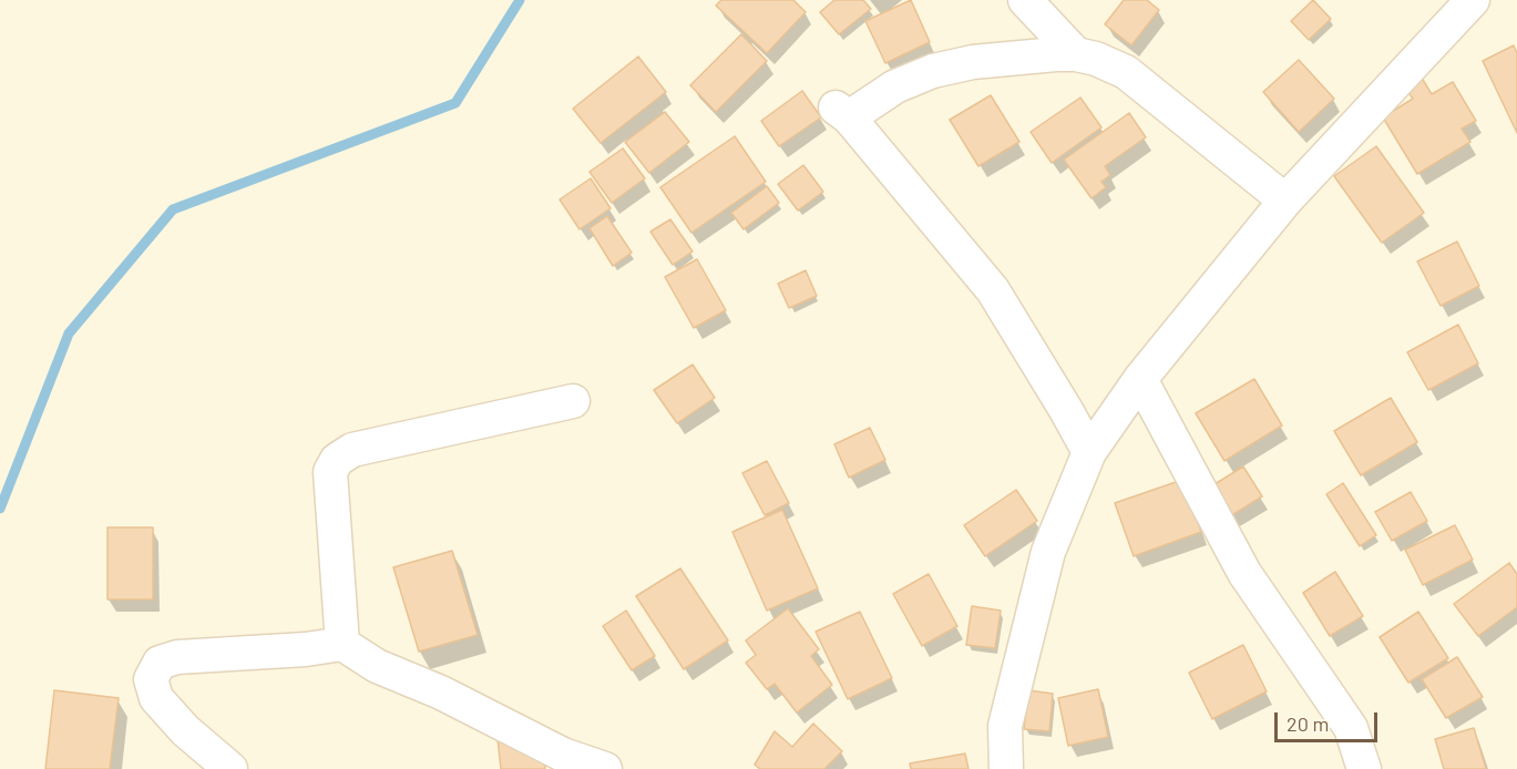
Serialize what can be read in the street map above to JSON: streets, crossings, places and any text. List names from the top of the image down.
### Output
{
  "scale_bar": "20 m"
}
